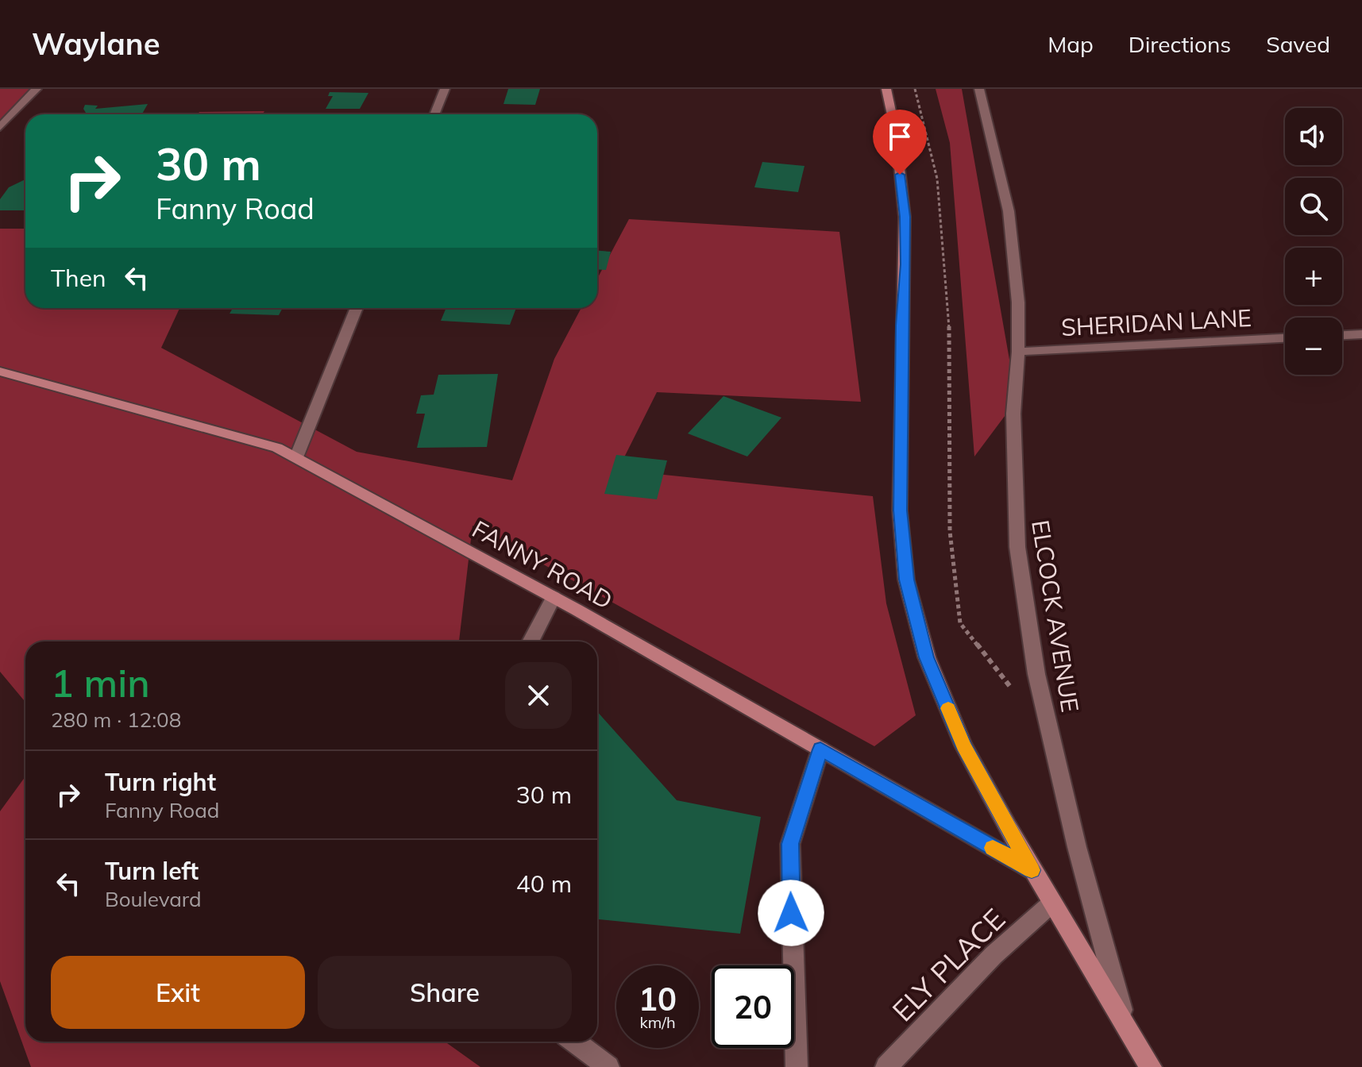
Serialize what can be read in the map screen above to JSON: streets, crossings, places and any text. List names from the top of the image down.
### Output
{
  "streets": {
    "main road": ["FANNY ROAD"],
    "street": ["SHERIDAN LANE", "ELCOCK AVENUE", "ELY PLACE"]
  },
  "crossings": [
    ["SHERIDAN LANE", "ELCOCK AVENUE"]
  ],
  "page": {
    "header": "Waylane",
    "nav": ["Map", "Directions", "Saved"],
    "map_buttons": ["+", "−"],
    "turn": ["30 m", "Fanny Road"],
    "then": "Then",
    "heading": ["1 min", "280 m · 12:08"],
    "list": [
      {
        "name": "Turn right",
        "note": "Fanny Road",
        "value": "30 m"
      },
      {
        "name": "Turn left",
        "note": "Boulevard",
        "value": "40 m"
      }
    ],
    "buttons": ["Exit", "Share"],
    "speed": "10 km/h",
    "limit": "20"
  }
}
